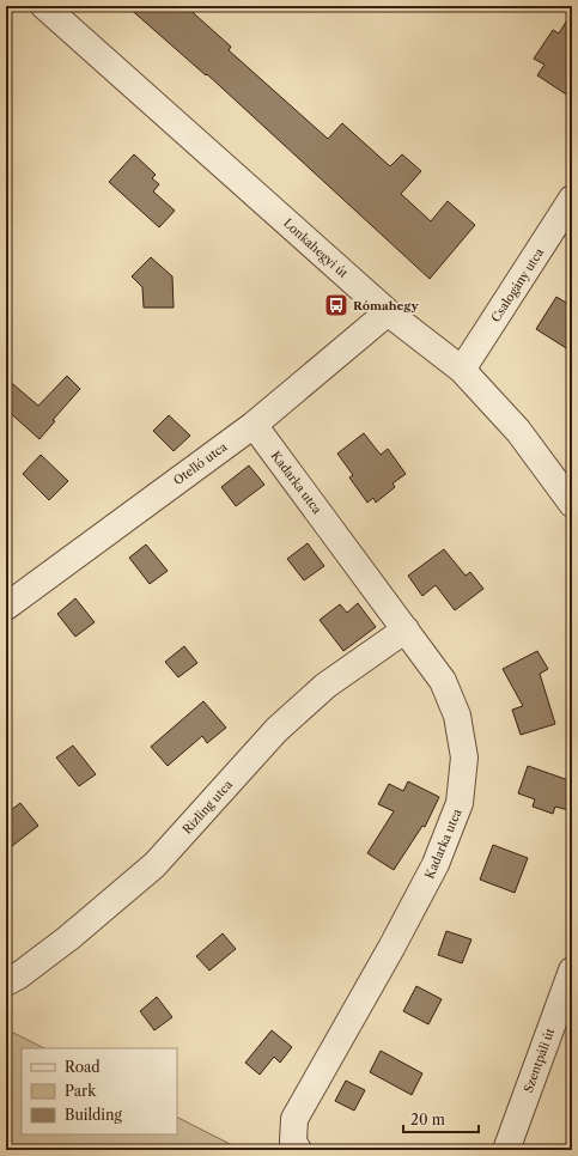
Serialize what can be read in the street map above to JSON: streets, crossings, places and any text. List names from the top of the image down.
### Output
{
  "streets": {
    "street": [
      "Lonkahegyi út",
      "Csalogány utca",
      "Otelló utca",
      "Kadarka utca",
      "Rizling utca",
      "Szentpáli út"
    ]
  },
  "crossings": [
    ["Lonkahegyi út", "Csalogány utca"],
    ["Lonkahegyi út", "Otelló utca"],
    ["Otelló utca", "Kadarka utca"],
    ["Kadarka utca", "Rizling utca"]
  ],
  "places": {
    "bus stop": ["Rómahegy"]
  },
  "legend": ["Road", "Park", "Building"],
  "scale_bar": "20 m"
}
